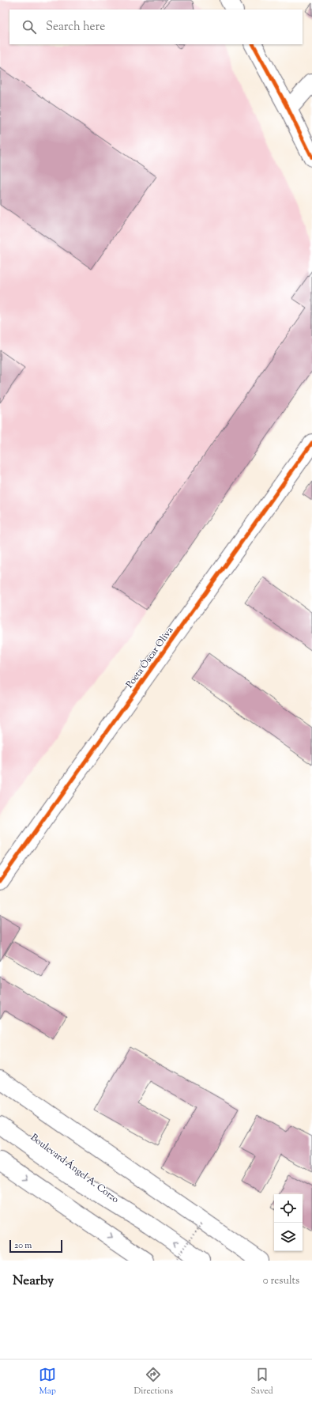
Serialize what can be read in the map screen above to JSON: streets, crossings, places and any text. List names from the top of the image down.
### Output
{
  "streets": {
    "street": ["Poeta Óscar Oliva", "Boulevard Ángel A. Corzo"]
  },
  "scale_bar": "20 m",
  "page": {
    "search": "Search here",
    "scale": "20 m",
    "heading": ["Nearby", "0 results"],
    "nav": ["Map", "Directions", "Saved"]
  }
}
